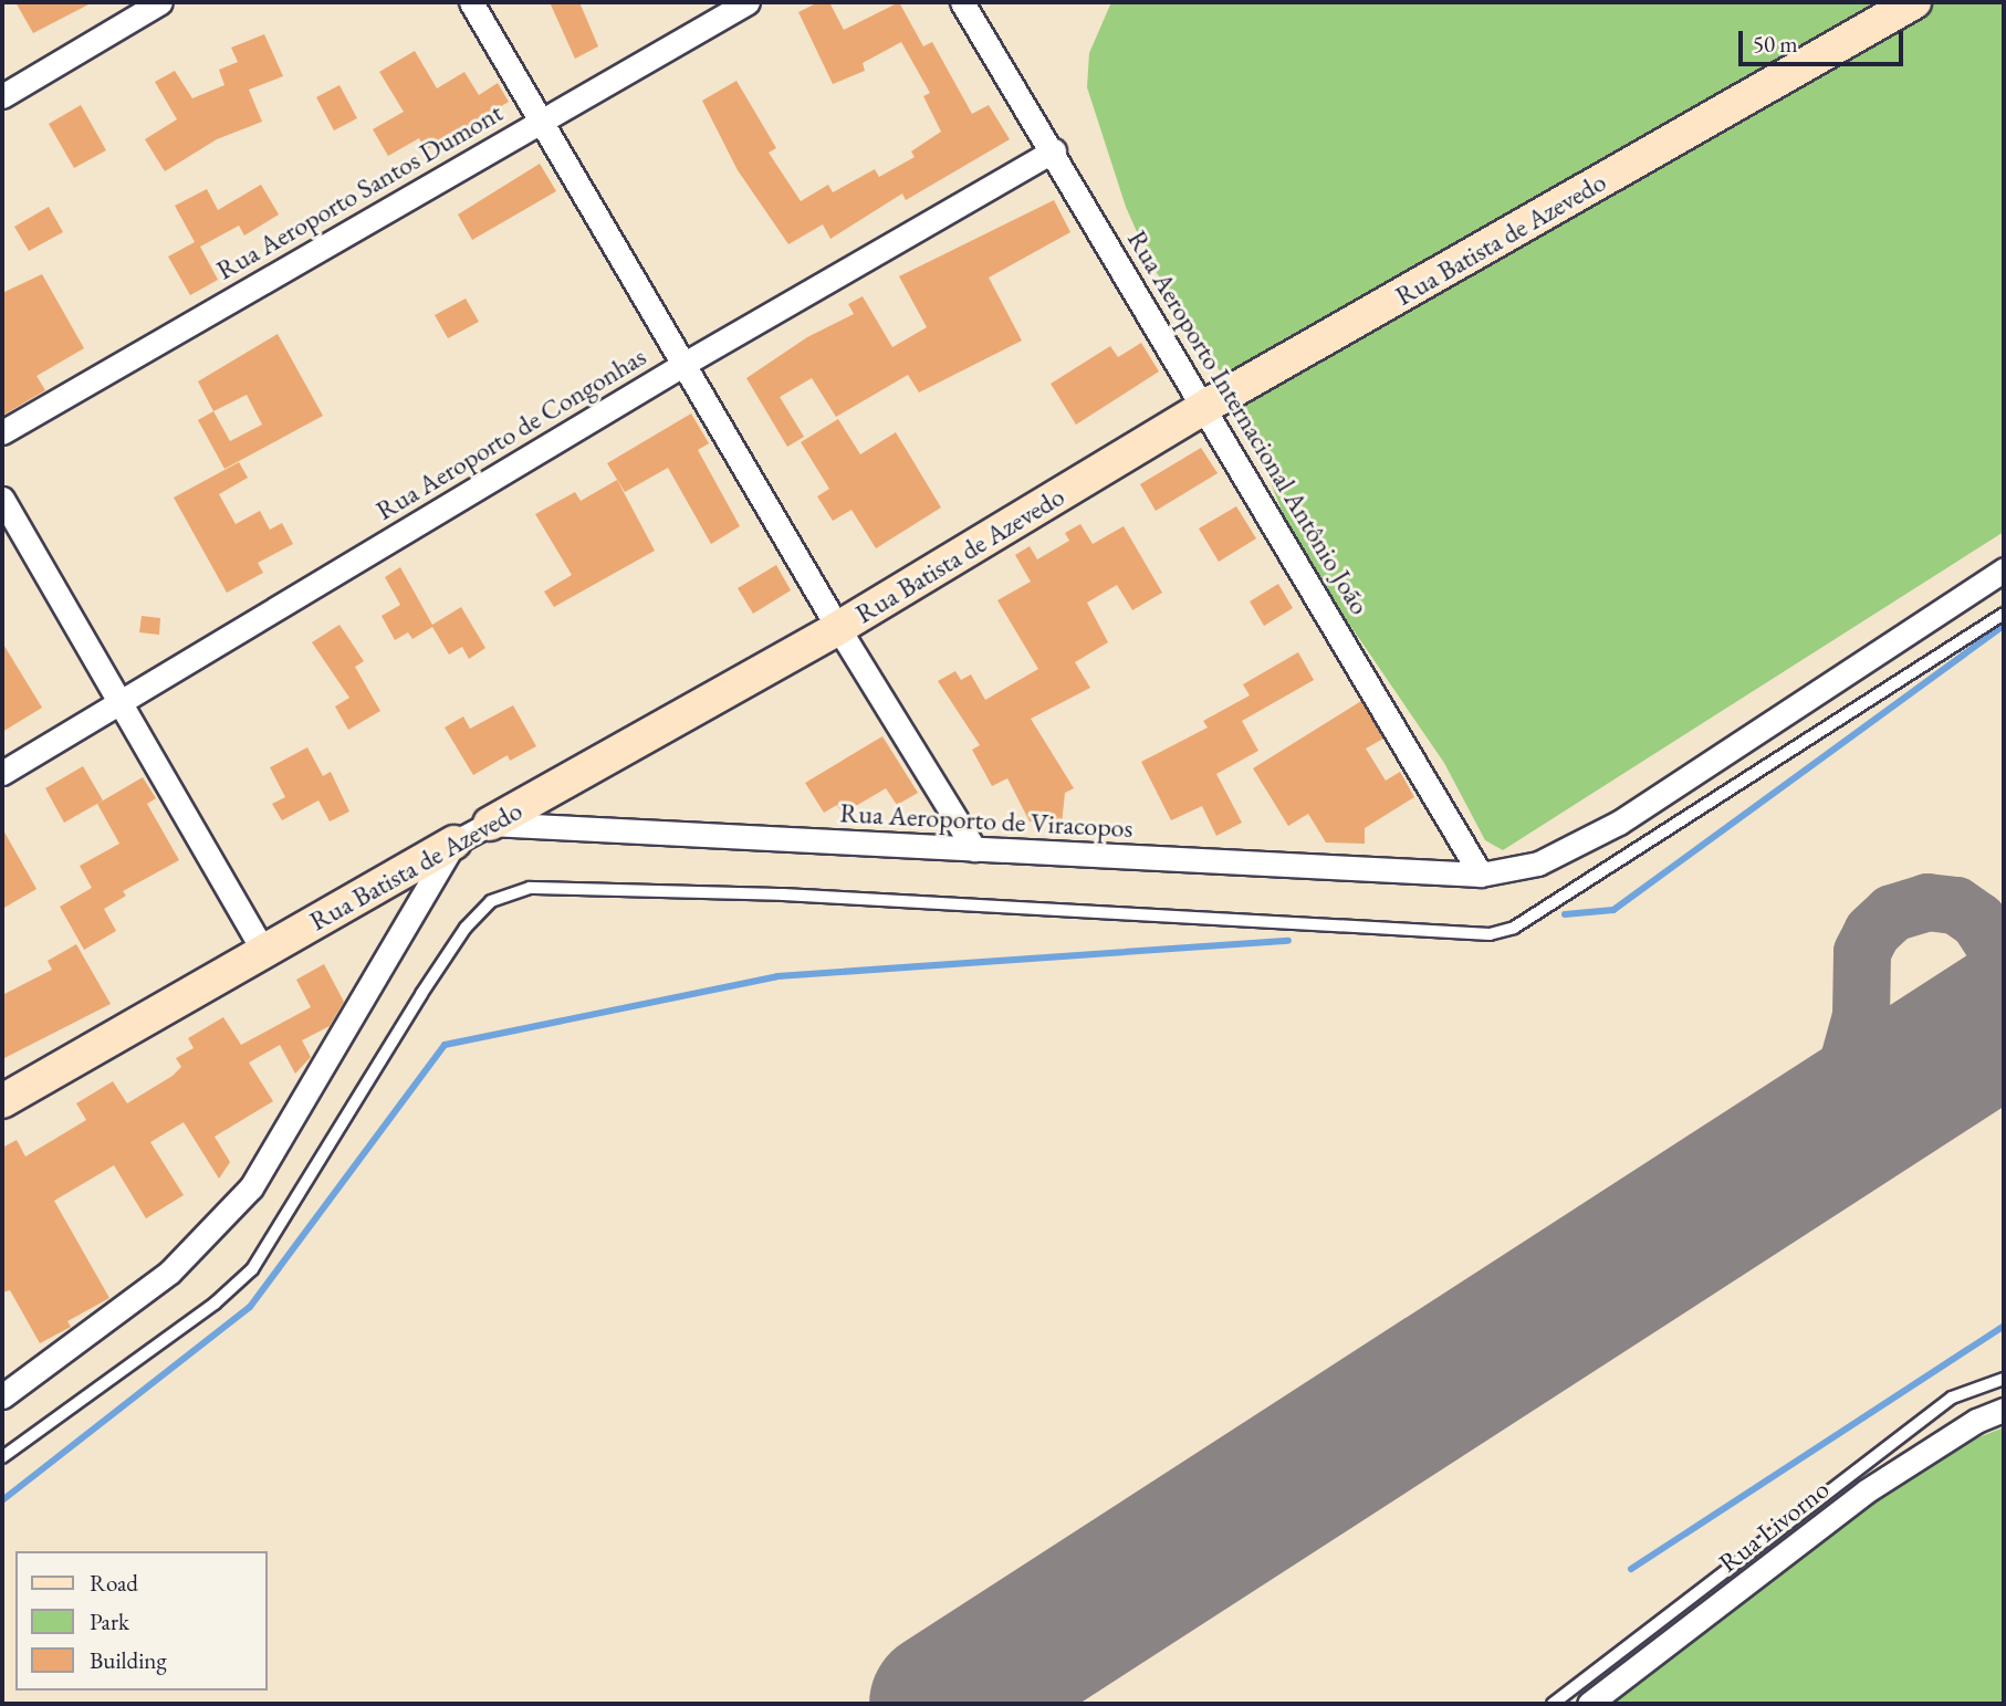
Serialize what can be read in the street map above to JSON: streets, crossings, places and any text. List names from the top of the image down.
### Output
{
  "streets": {
    "street": [
      "Rua Aeroporto Santos Dumont",
      "Rua Batista de Azevedo",
      "Rua Aeroporto Internacional Antônio João",
      "Rua Aeroporto de Congonhas",
      "Rua Aeroporto de Viracopos",
      "Rua Livorno"
    ]
  },
  "crossings": [
    ["Rua Batista de Azevedo", "Rua Aeroporto Internacional Antônio João"],
    ["Rua Batista de Azevedo", "Rua Aeroporto de Viracopos"],
    ["Rua Aeroporto Internacional Antônio João", "Rua Aeroporto de Congonhas"],
    ["Rua Aeroporto Internacional Antônio João", "Rua Aeroporto de Viracopos"]
  ],
  "legend": ["Road", "Park", "Building"],
  "scale_bar": "50 m"
}
